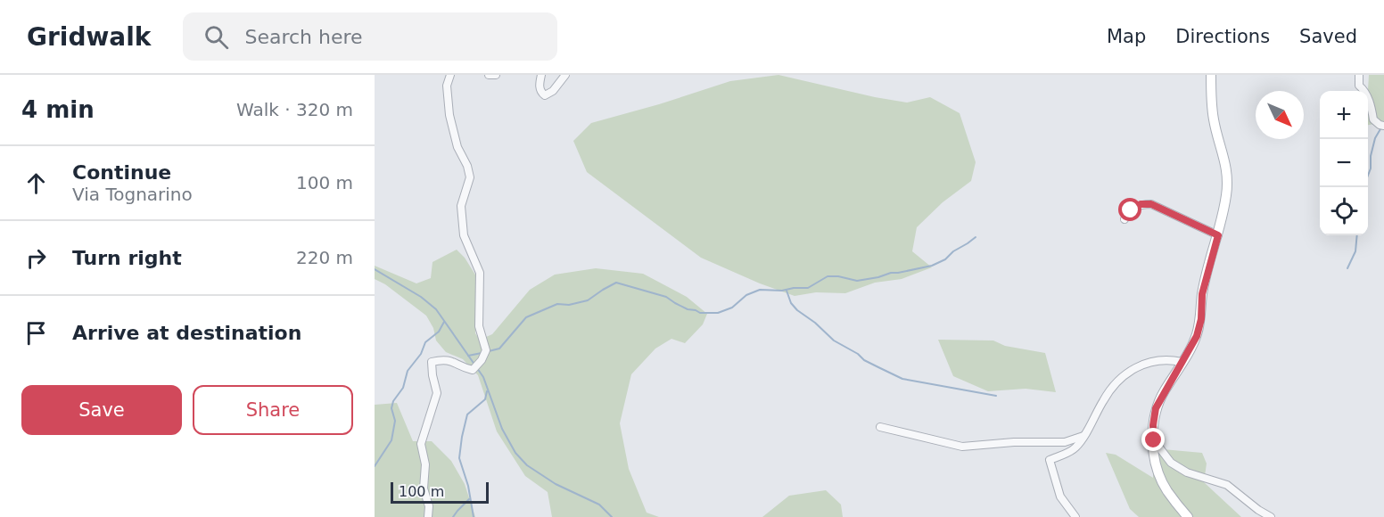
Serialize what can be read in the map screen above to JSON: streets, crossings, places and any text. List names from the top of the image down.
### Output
{
  "scale_bar": "100 m",
  "north": "bottom right",
  "page": {
    "header": "Gridwalk",
    "search": "Search here",
    "nav": ["Map", "Directions", "Saved"],
    "heading": ["4 min", "Walk · 320 m"],
    "map_buttons": ["+", "−"],
    "list": [
      ["Continue", "Via Tognarino", "100 m"],
      ["Turn right", "220 m"],
      "Arrive at destination"
    ],
    "buttons": ["Save", "Share"],
    "scale": "100 m"
  }
}
